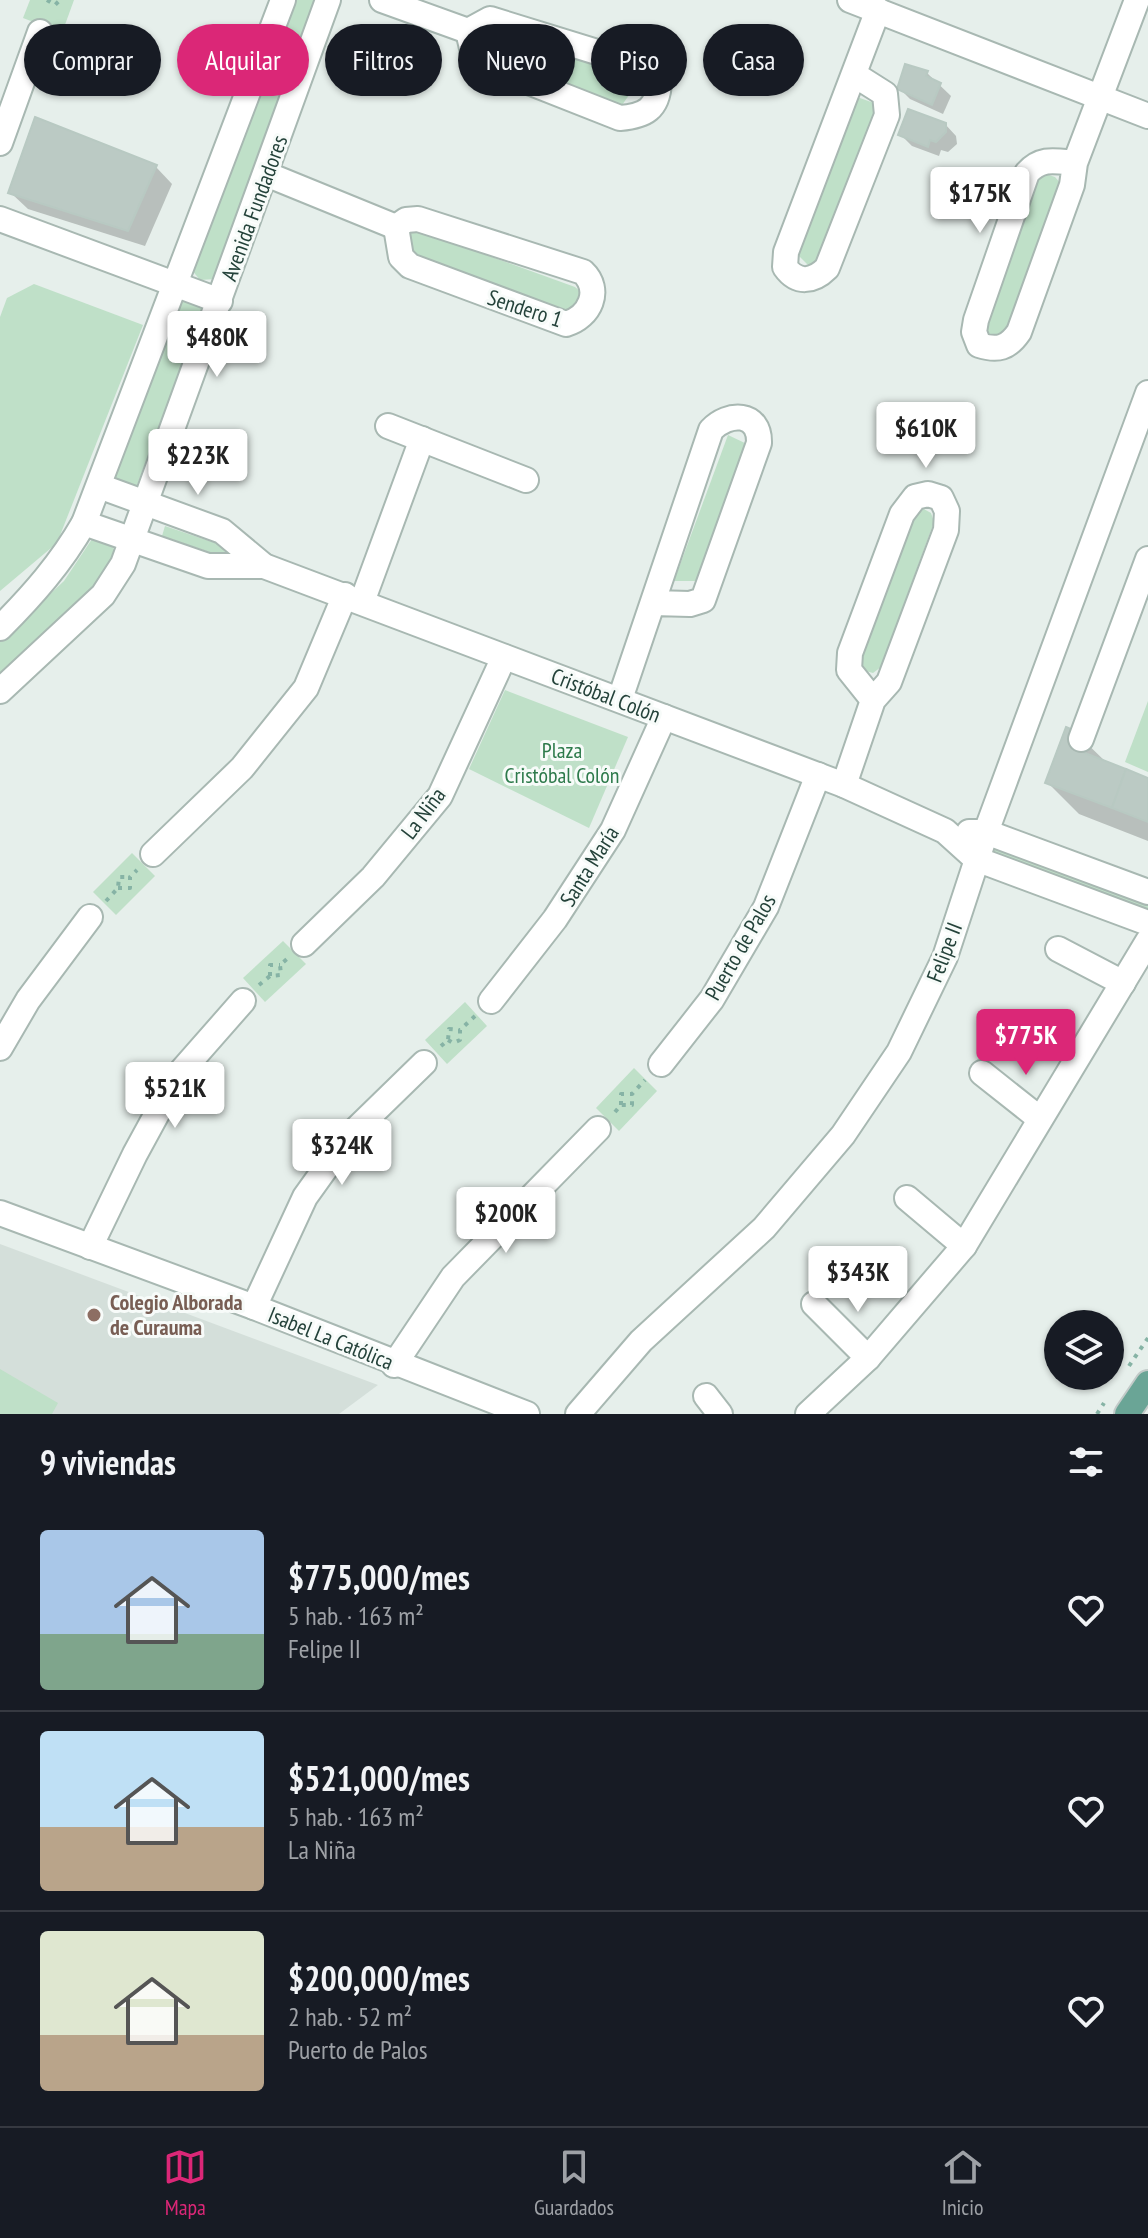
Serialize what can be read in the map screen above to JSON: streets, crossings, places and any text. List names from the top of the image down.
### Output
{
  "streets": {
    "street": [
      "Avenida Fundadores",
      "Sendero 1",
      "Cristóbal Colón",
      "La Niña",
      "Santa María",
      "Puerto de Palos",
      "Felipe II",
      "Isabel La Católica"
    ]
  },
  "crossings": [
    ["Avenida Fundadores", "Sendero 1"],
    ["Avenida Fundadores", "Cristóbal Colón"],
    ["Cristóbal Colón", "La Niña"],
    ["Cristóbal Colón", "Santa María"],
    ["Cristóbal Colón", "Puerto de Palos"],
    ["Cristóbal Colón", "Felipe II"]
  ],
  "parks": ["Plaza Cristóbal Colón"],
  "places": ["Colegio Alborada de Curauma"],
  "page": {
    "chip": [
      "Comprar",
      "Alquilar",
      "Filtros",
      "Nuevo",
      "Piso",
      "Casa"
    ],
    "price": [
      "$175K",
      "$480K",
      "$610K",
      "$223K",
      "$775K",
      "$521K",
      "$324K",
      "$200K",
      "$343K"
    ],
    "heading": "9 viviendas",
    "list": [
      {
        "name": "$775,000/mes",
        "note": "5 hab. · 163 m² · Felipe II"
      },
      {
        "name": "$521,000/mes",
        "note": "5 hab. · 163 m² · La Niña"
      },
      {
        "name": "$200,000/mes",
        "note": "2 hab. · 52 m² · Puerto de Palos"
      }
    ],
    "tabs": ["Mapa", "Guardados", "Inicio"]
  }
}
